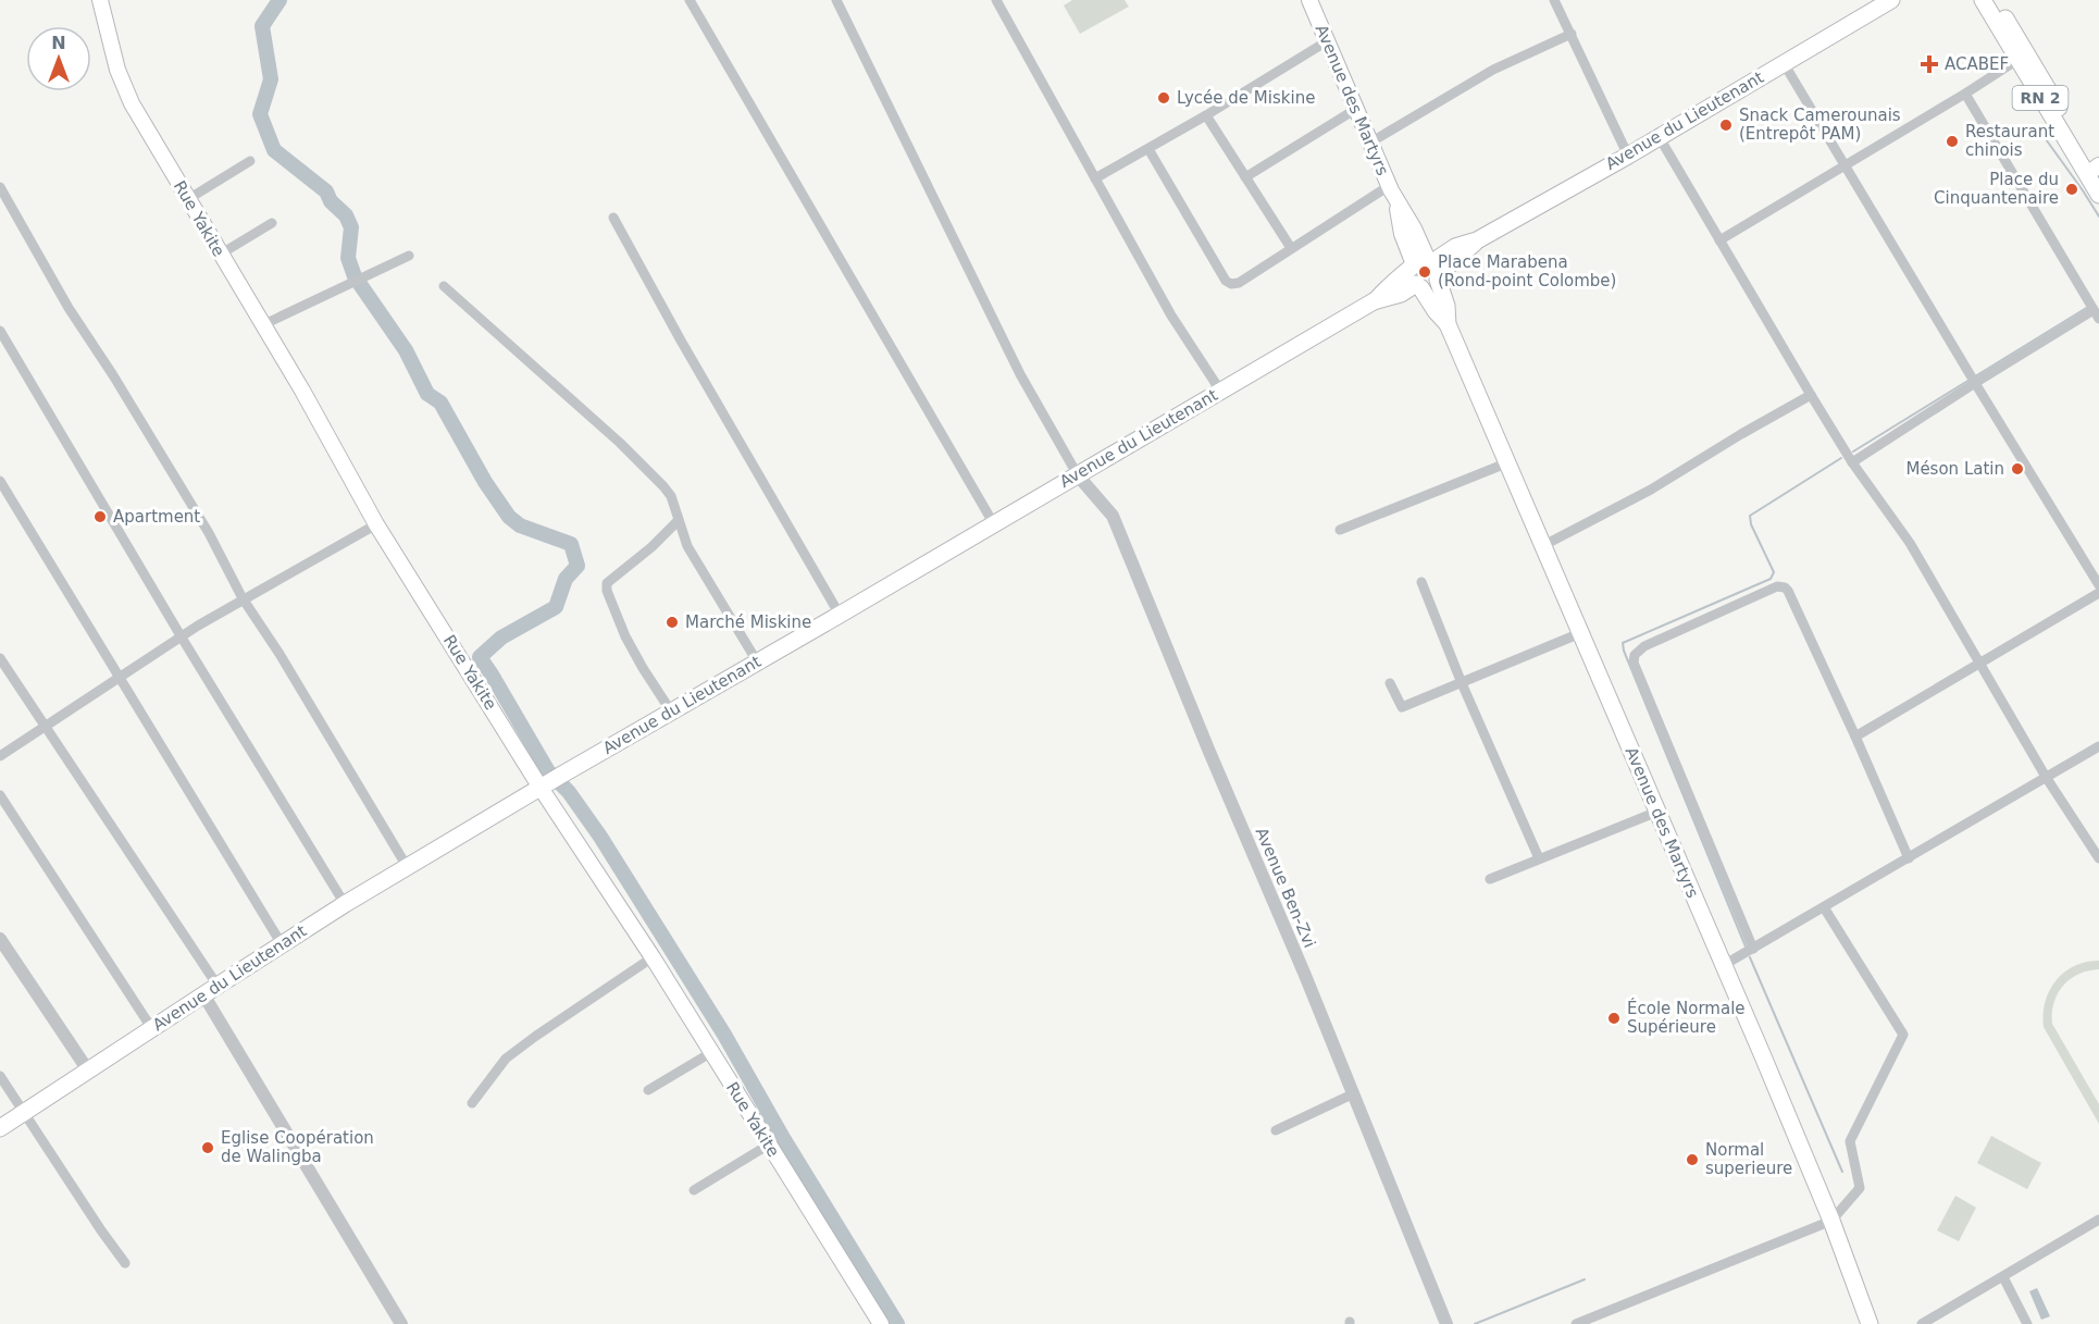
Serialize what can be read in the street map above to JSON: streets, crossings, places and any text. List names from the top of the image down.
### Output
{
  "streets": {
    "main road": [
      "RN 2",
      "Avenue des Martyrs",
      "Avenue du Lieutenant",
      "Rue Yakite"
    ],
    "street": ["Avenue Ben-Zvi"]
  },
  "crossings": [
    ["Avenue des Martyrs", "Avenue du Lieutenant"],
    ["Avenue du Lieutenant", "Rue Yakite"],
    ["Avenue du Lieutenant", "Avenue Ben-Zvi"]
  ],
  "places": {
    "health": ["ACABEF"],
    "other": [
      "Lycée de Miskine",
      "Snack Camerounais (Entrepôt PAM)",
      "Restaurant chinois",
      "Place du Cinquantenaire",
      "Place Marabena (Rond-point Colombe)",
      "Méson Latin",
      "Apartment",
      "Marché Miskine",
      "École Normale Supérieure",
      "Eglise Coopération de Walingba",
      "Normal superieure"
    ]
  },
  "north": "top"
}
